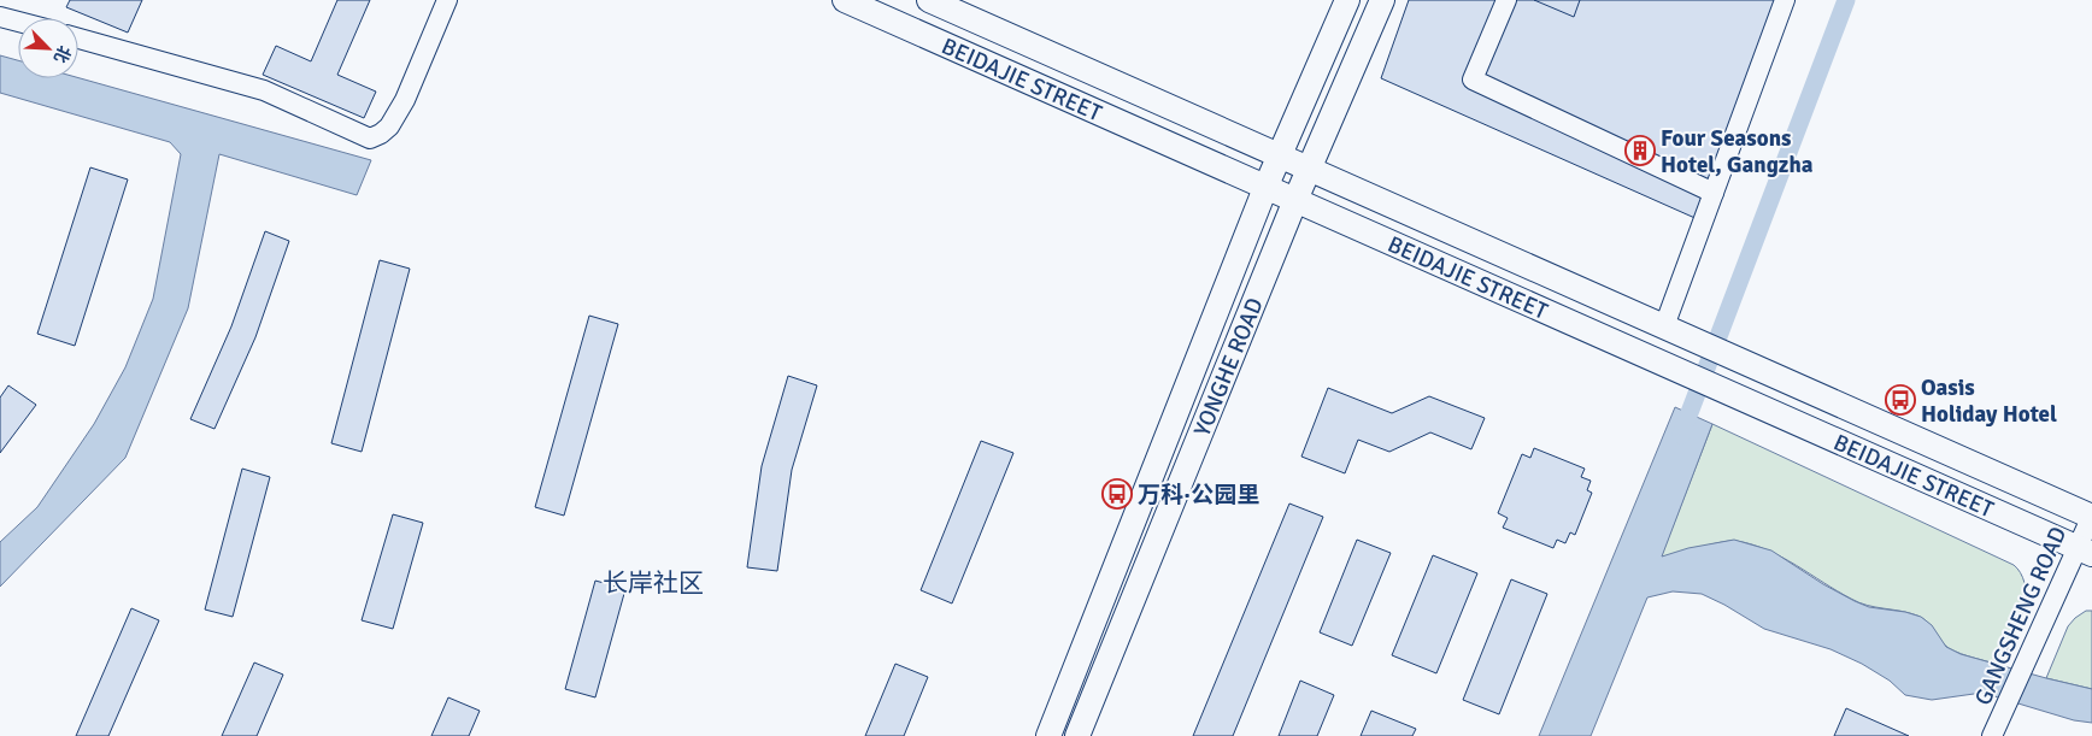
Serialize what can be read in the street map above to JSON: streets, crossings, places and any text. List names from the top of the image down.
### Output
{
  "streets": {
    "main road": ["BEIDAJIE STREET", "YONGHE ROAD"],
    "street": ["GANGSHENG ROAD"]
  },
  "crossings": [
    ["BEIDAJIE STREET", "YONGHE ROAD"],
    ["BEIDAJIE STREET", "GANGSHENG ROAD"]
  ],
  "districts": ["长岸社区"],
  "places": {
    "building": ["Four Seasons Hotel, Gangzha"],
    "bus stop": ["Oasis Holiday Hotel", "万科·公园里"]
  },
  "north": "bottom right"
}
